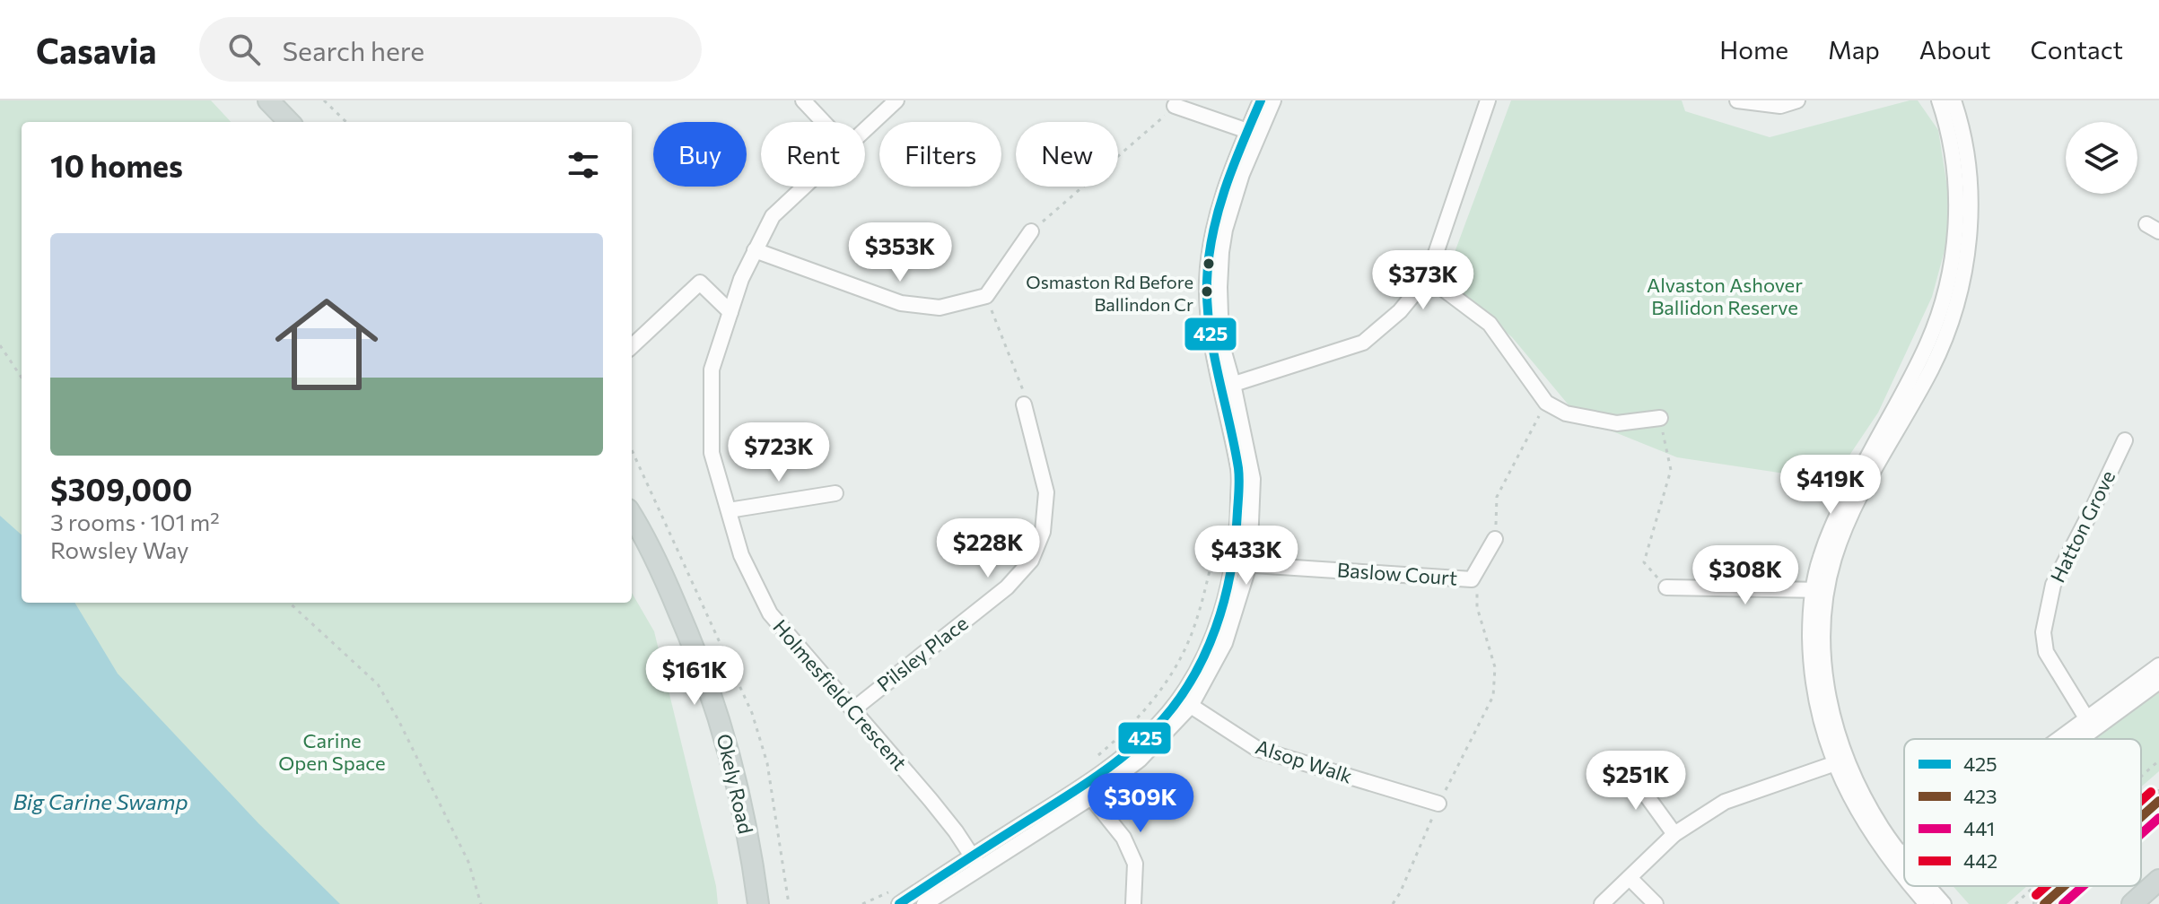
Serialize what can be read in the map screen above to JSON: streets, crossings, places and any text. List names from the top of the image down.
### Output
{
  "streets": {
    "main road": ["Okely Road"],
    "street": [
      "Hatton Grove",
      "Baslow Court",
      "Pilsley Place",
      "Holmesfield Crescent",
      "Alsop Walk"
    ]
  },
  "crossings": [
    ["Pilsley Place", "Holmesfield Crescent"]
  ],
  "water": ["Big Carine Swamp"],
  "parks": ["Alvaston Ashover Ballidon Reserve", "Carine Open Space"],
  "places": ["Osmaston Rd Before Ballindon Cr"],
  "lines": [
    "transit line 425",
    "transit line 442",
    "transit line 423",
    "transit line 441"
  ],
  "legend": [
    "425",
    "423",
    "441",
    "442"
  ],
  "page": {
    "header": "Casavia",
    "search": "Search here",
    "nav": [
      "Home",
      "Map",
      "About",
      "Contact"
    ],
    "chip": [
      "Buy",
      "Rent",
      "Filters",
      "New"
    ],
    "heading": "10 homes",
    "list": [
      {
        "name": "$309,000",
        "note": "3 rooms · 101 m² · Rowsley Way"
      }
    ],
    "price": [
      "$353K",
      "$373K",
      "$723K",
      "$419K",
      "$228K",
      "$433K",
      "$308K",
      "$161K",
      "$251K",
      "$309K"
    ]
  }
}
